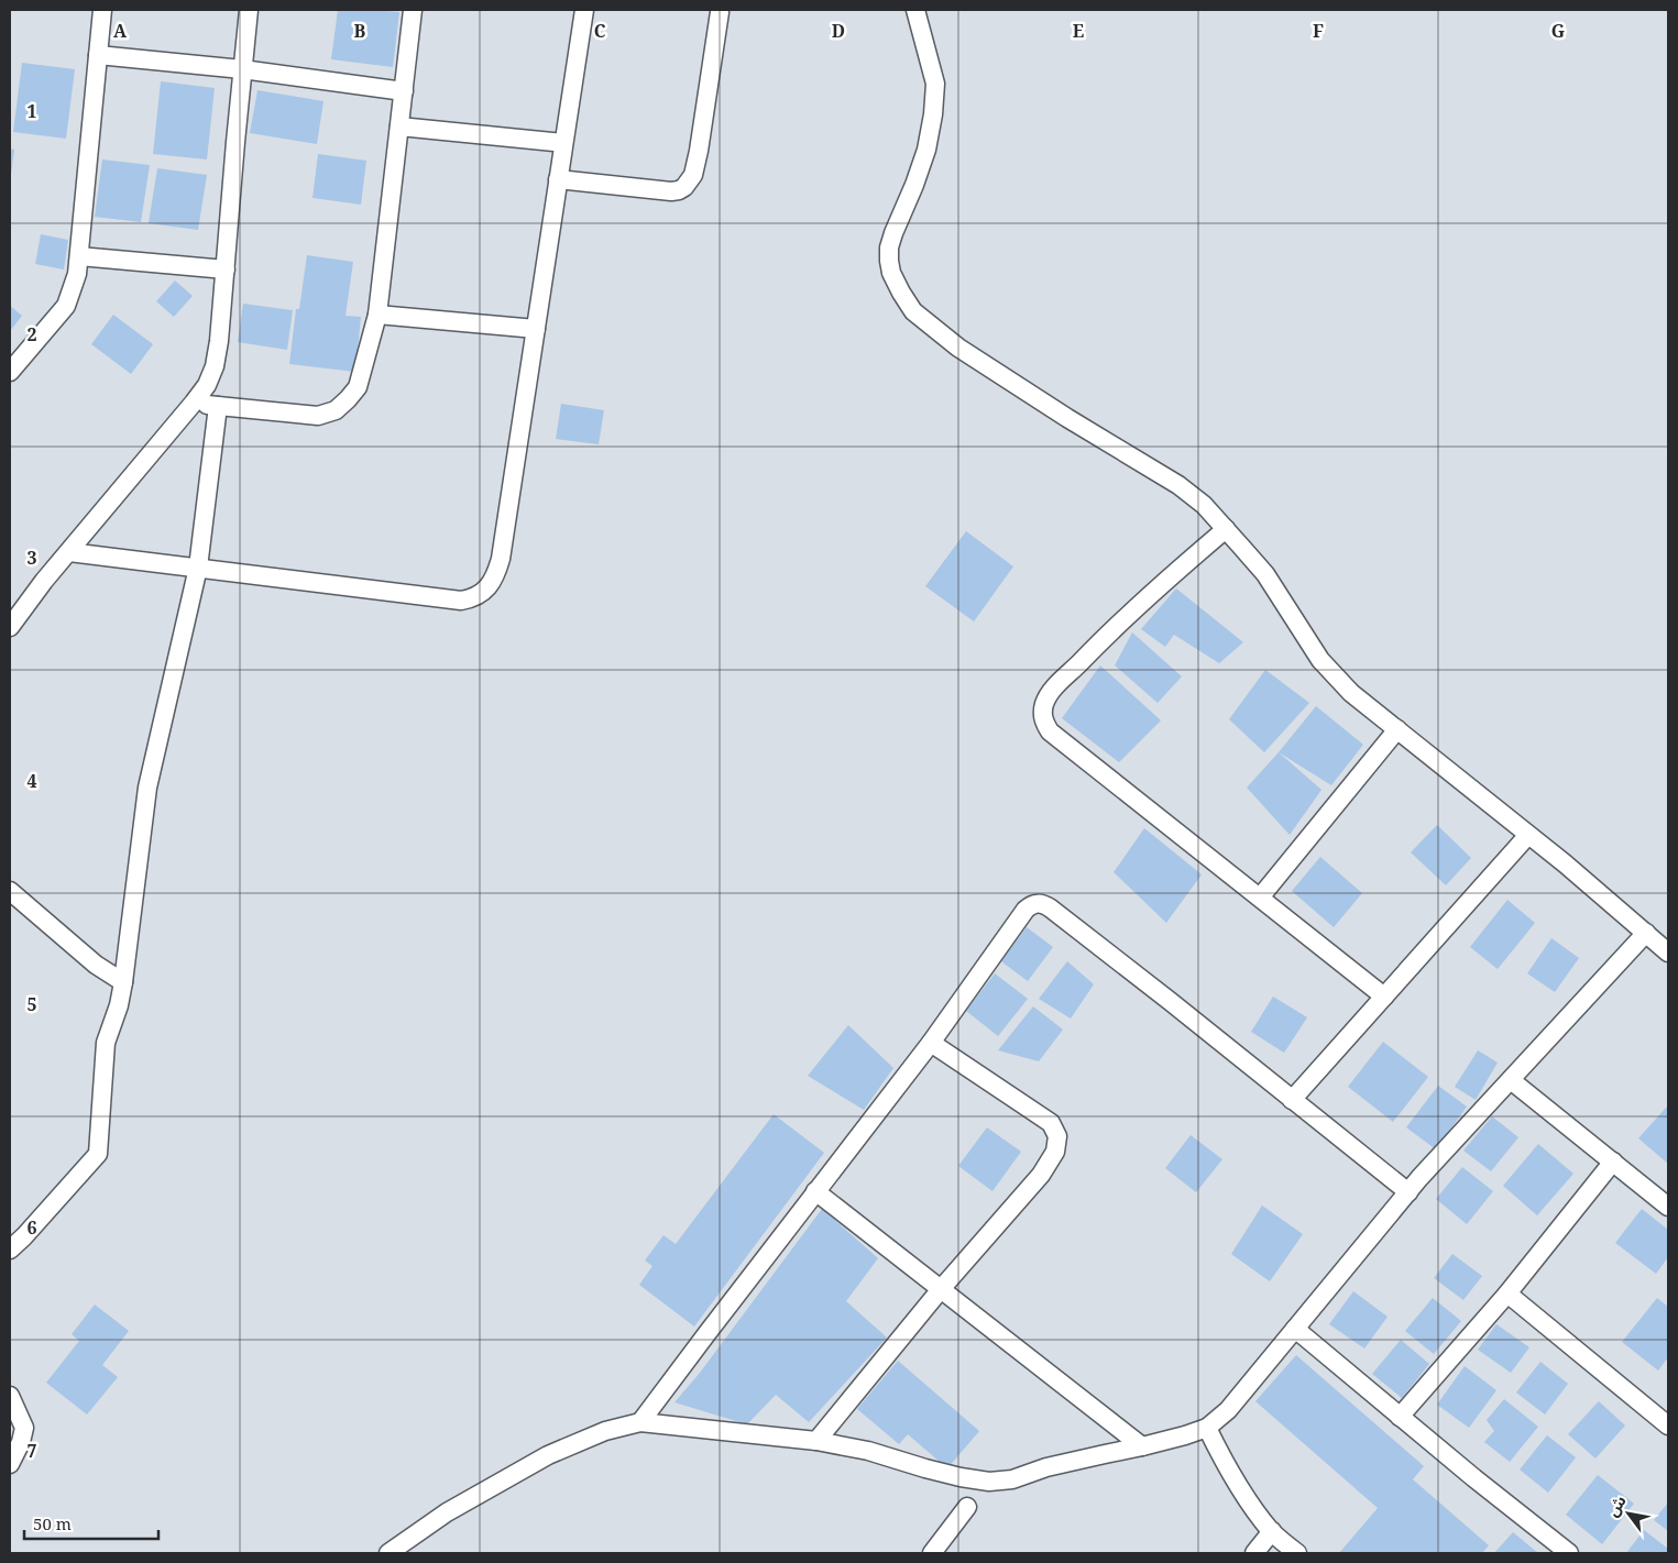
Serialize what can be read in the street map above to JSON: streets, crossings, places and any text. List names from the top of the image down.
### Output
{
  "scale_bar": "50 m",
  "north": "top left",
  "grid": {
    "columns": [
      "A",
      "B",
      "C",
      "D",
      "E",
      "F",
      "G"
    ],
    "rows": [
      "1",
      "2",
      "3",
      "4",
      "5",
      "6",
      "7"
    ]
  }
}
